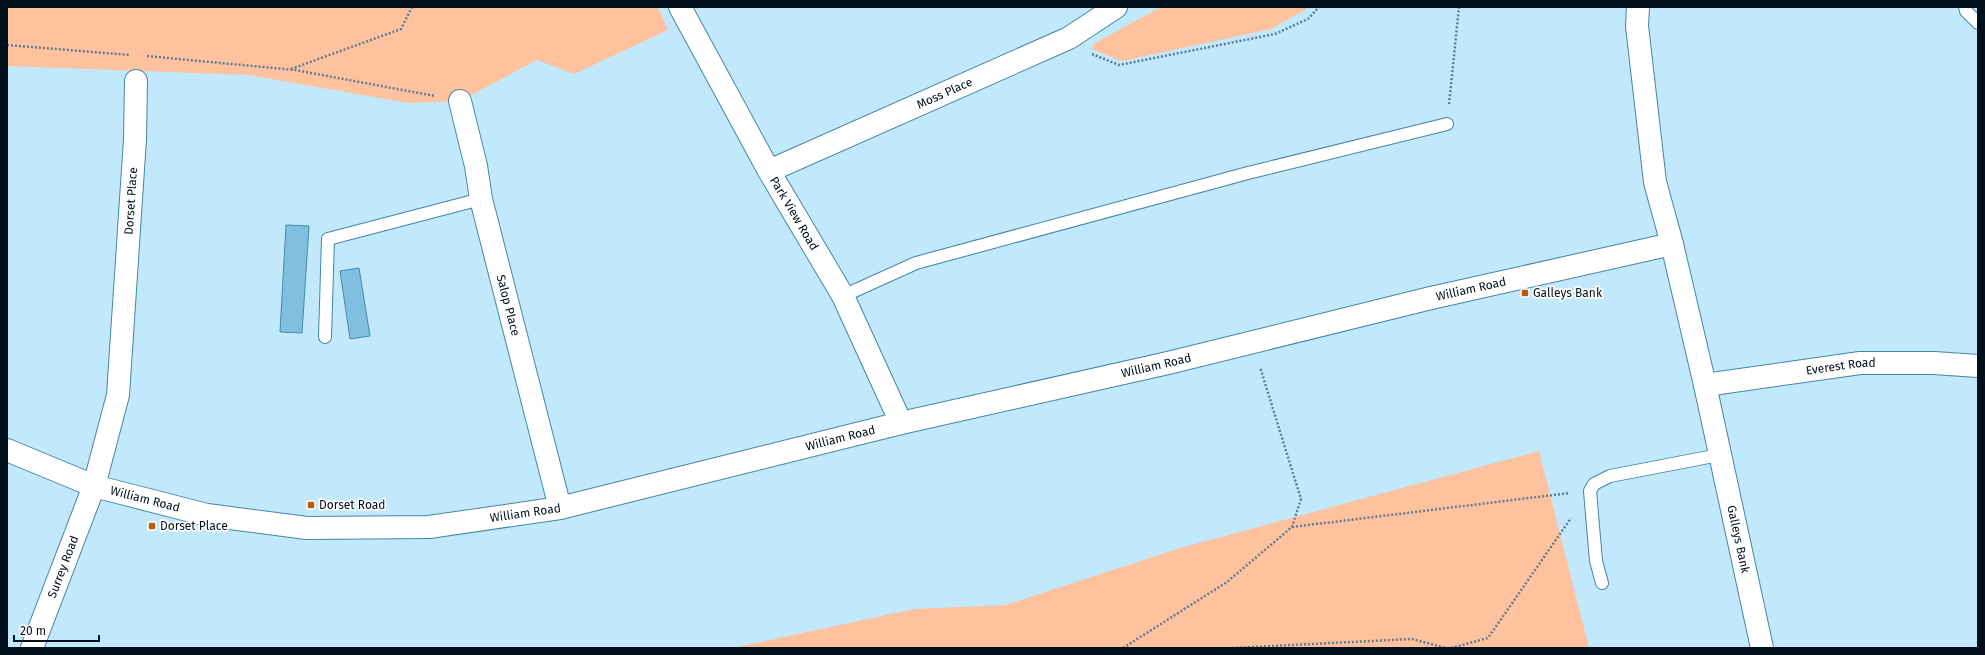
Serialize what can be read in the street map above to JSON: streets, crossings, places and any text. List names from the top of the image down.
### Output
{
  "streets": {
    "street": [
      "Moss Place",
      "Dorset Place",
      "Park View Road",
      "William Road",
      "Salop Place",
      "Everest Road",
      "Galleys Bank",
      "Surrey Road"
    ]
  },
  "crossings": [
    ["Moss Place", "Park View Road"],
    ["Dorset Place", "William Road"],
    ["Dorset Place", "Surrey Road"],
    ["Park View Road", "William Road"],
    ["William Road", "Salop Place"],
    ["William Road", "Galleys Bank"],
    ["William Road", "Surrey Road"],
    ["Everest Road", "Galleys Bank"]
  ],
  "places": {
    "transit": ["Galleys Bank", "Dorset Road", "Dorset Place"]
  },
  "scale_bar": "20 m"
}
